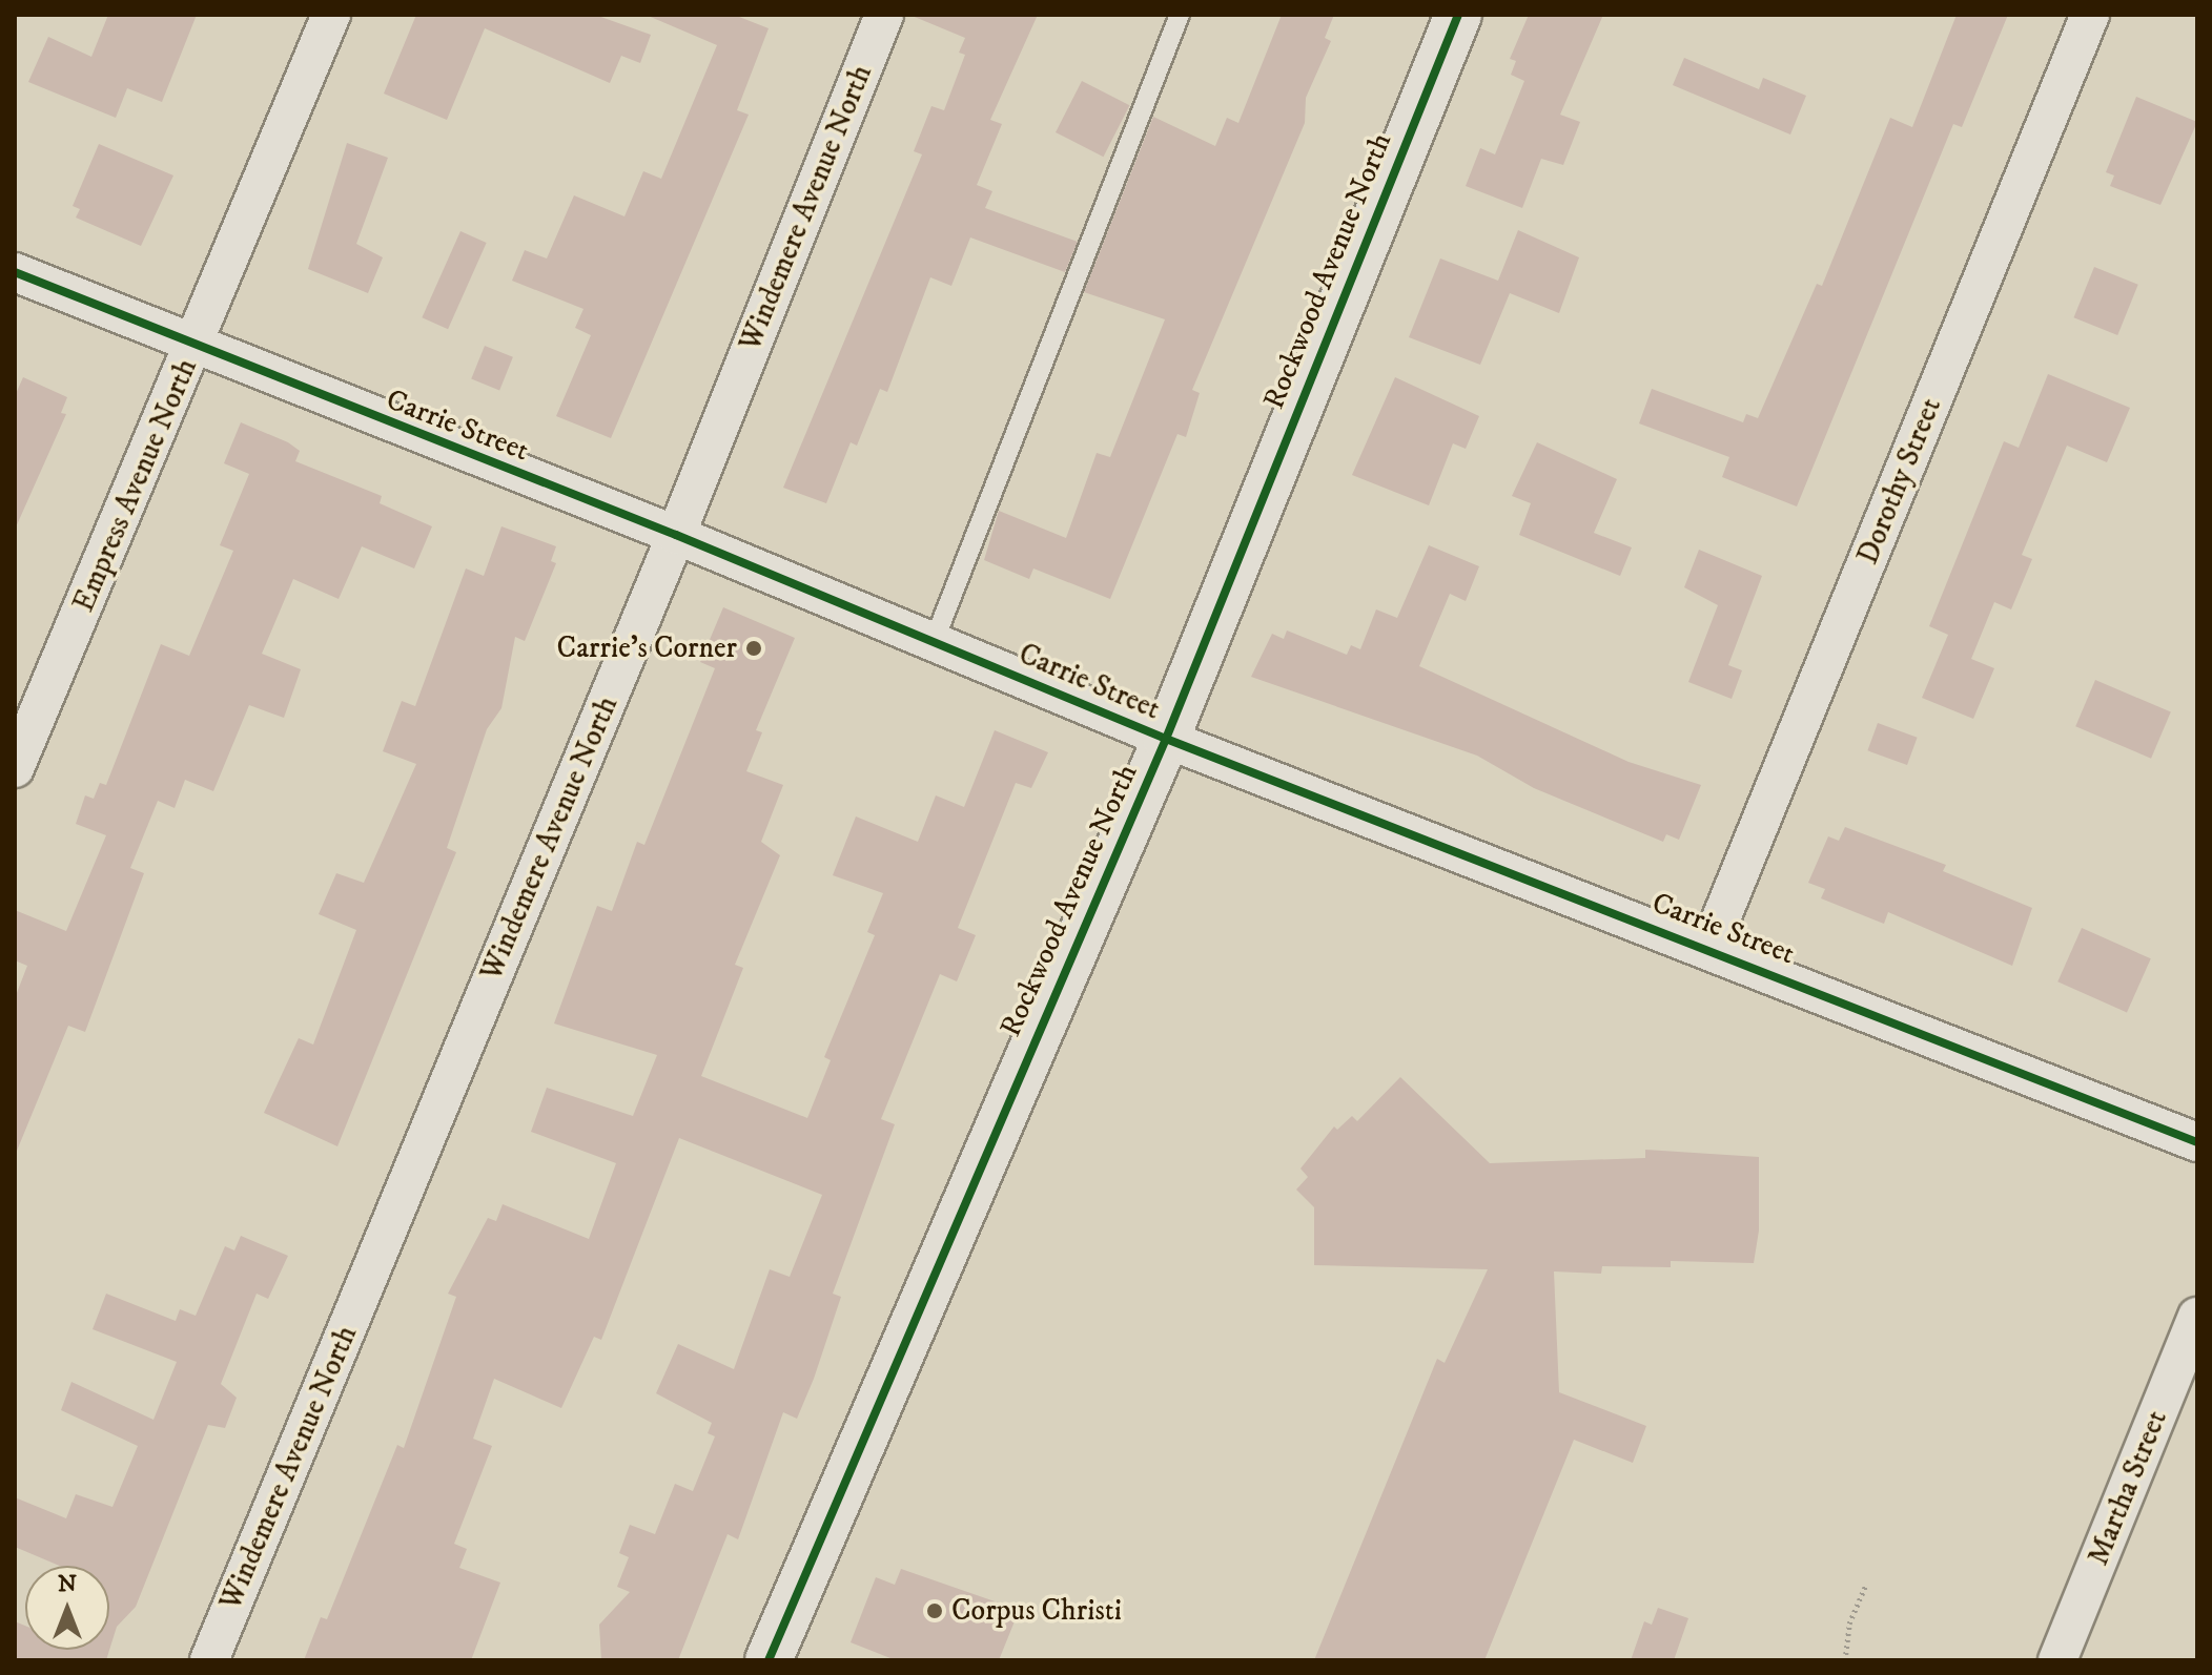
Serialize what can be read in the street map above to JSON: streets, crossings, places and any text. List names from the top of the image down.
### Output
{
  "streets": {
    "street": [
      "Windemere Avenue North",
      "Rockwood Avenue North",
      "Carrie Street",
      "Dorothy Street",
      "Empress Avenue North",
      "Martha Street"
    ]
  },
  "crossings": [
    ["Windemere Avenue North", "Carrie Street"],
    ["Rockwood Avenue North", "Carrie Street"],
    ["Carrie Street", "Dorothy Street"],
    ["Carrie Street", "Empress Avenue North"]
  ],
  "places": ["Carrie's Corner", "Corpus Christi"],
  "north": "top"
}
